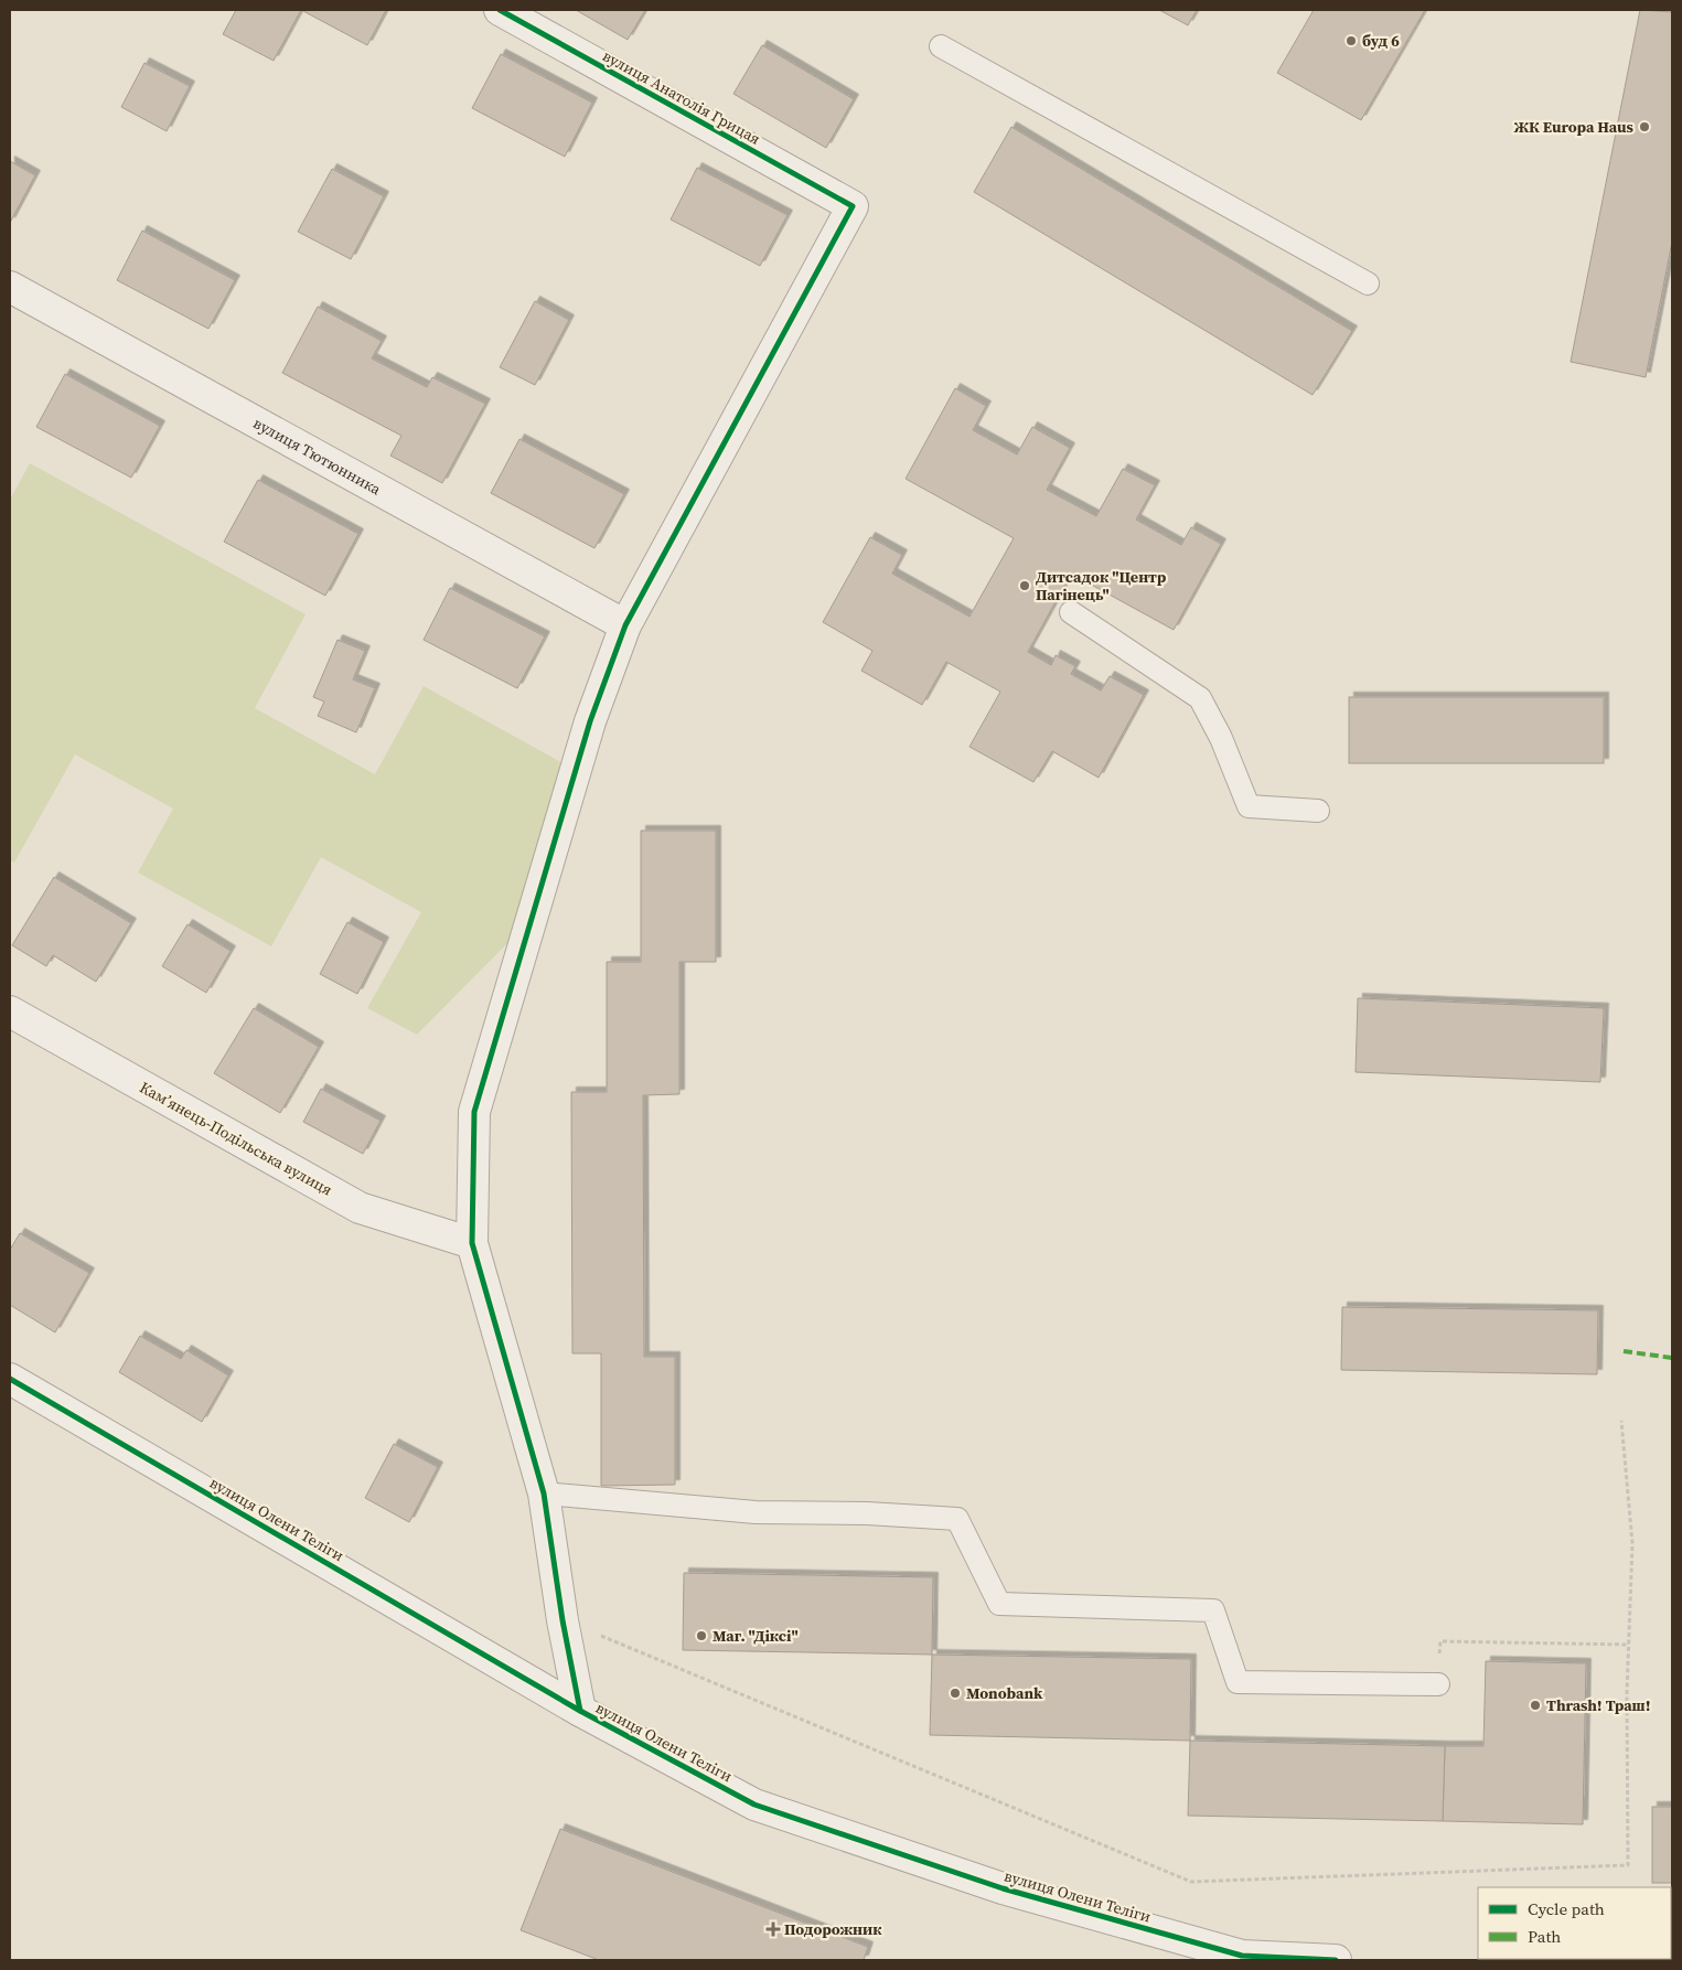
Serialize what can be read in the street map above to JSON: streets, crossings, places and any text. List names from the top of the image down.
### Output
{
  "streets": {
    "street": [
      "вулиця Анатолія Грицая",
      "вулиця Тютюнника",
      "Камʼянець-Подільська вулиця",
      "вулиця Олени Теліги"
    ]
  },
  "crossings": [
    ["вулиця Анатолія Грицая", "вулиця Тютюнника"]
  ],
  "places": {
    "other": [
      "буд 6",
      "ЖК Europa Haus",
      "Дитсадок \"Центр Пагінець\"",
      "Маг. \"Діксі\"",
      "Monobank",
      "Thrash! Траш!"
    ],
    "health": ["Подорожник"]
  },
  "legend": ["Cycle path", "Path"]
}
